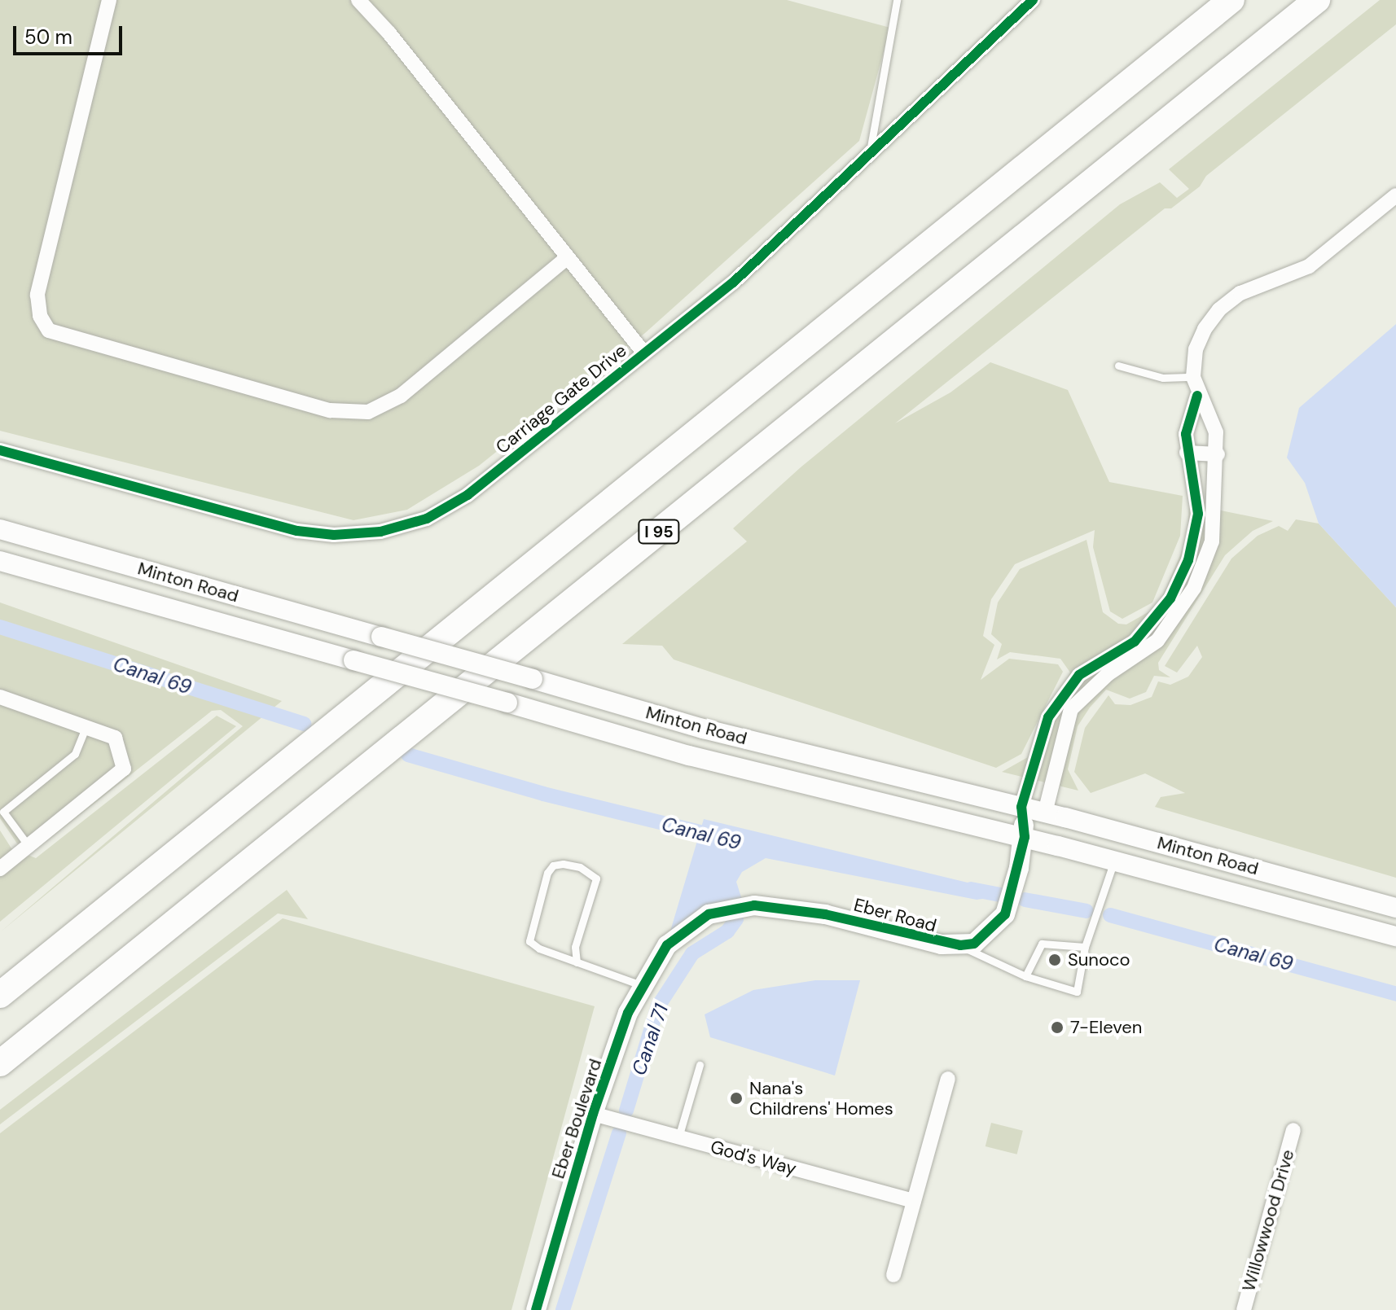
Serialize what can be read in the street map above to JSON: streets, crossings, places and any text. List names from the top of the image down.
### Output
{
  "streets": {
    "highway": ["I 95"],
    "main road": ["Minton Road", "Eber Road", "Eber Boulevard"],
    "street": ["Carriage Gate Drive", "God's Way", "Willowwood Drive"]
  },
  "crossings": [
    ["Eber Road", "Eber Boulevard"],
    ["Eber Boulevard", "God's Way"]
  ],
  "water": ["Canal 69", "Canal 71"],
  "places": ["Sunoco", "7-Eleven", "Nana's Childrens' Homes"],
  "scale_bar": "50 m"
}
